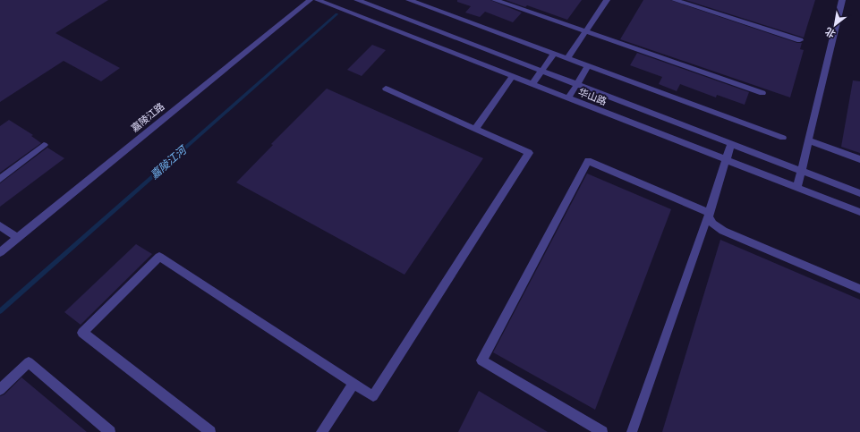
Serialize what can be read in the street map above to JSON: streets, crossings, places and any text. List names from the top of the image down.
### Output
{
  "streets": {
    "street": ["华山路", "嘉陵江路"]
  },
  "water": ["嘉陵江河"],
  "north": "bottom left"
}
